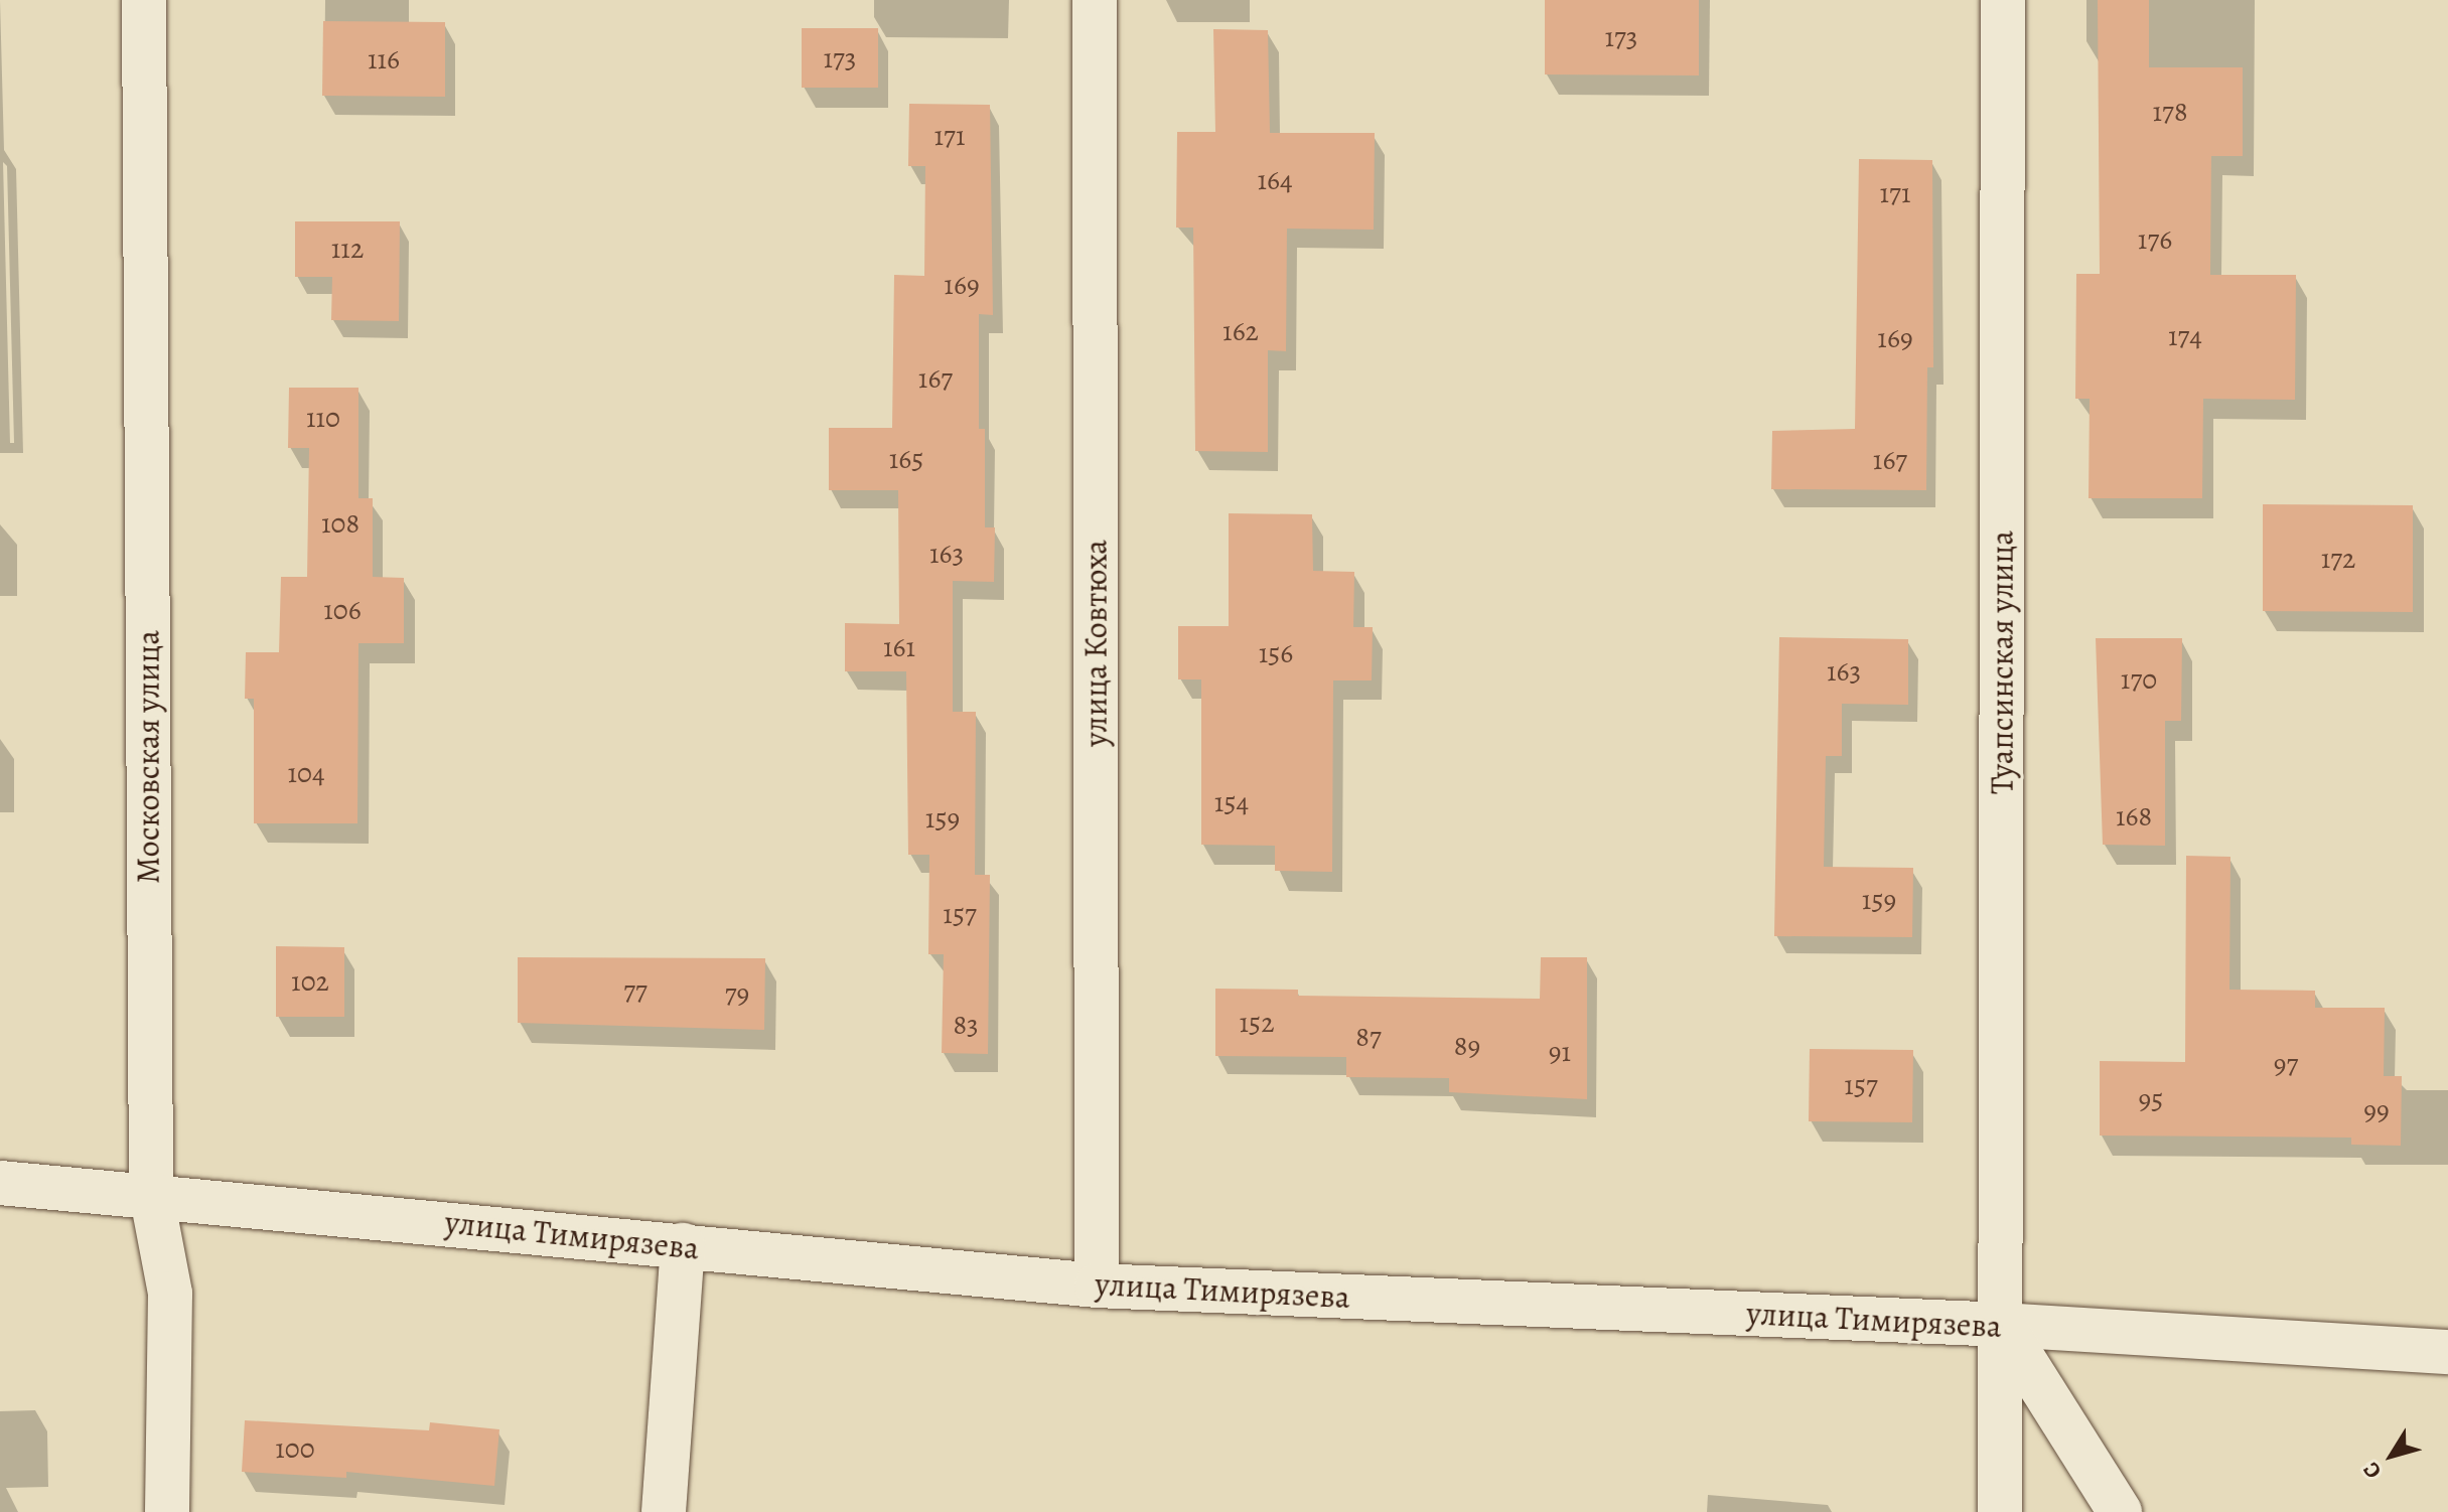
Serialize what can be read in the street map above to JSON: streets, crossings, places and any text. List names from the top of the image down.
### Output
{
  "streets": {
    "street": [
      "улица Ковтюха",
      "Туапсинская улица",
      "Московская улица",
      "улица Тимирязева"
    ]
  },
  "crossings": [
    ["улица Ковтюха", "улица Тимирязева"],
    ["Туапсинская улица", "улица Тимирязева"],
    ["Московская улица", "улица Тимирязева"]
  ],
  "house_numbers": [
    "173",
    "173",
    "116",
    "178",
    "171",
    "164",
    "171",
    "176",
    "112",
    "169",
    "162",
    "174",
    "169",
    "167",
    "110",
    "165",
    "167",
    "108",
    "163",
    "172",
    "106",
    "161",
    "156",
    "163",
    "170",
    "104",
    "154",
    "168",
    "159",
    "159",
    "157",
    "102",
    "77",
    "79",
    "152",
    "83",
    "87",
    "89",
    "91",
    "97",
    "157",
    "95",
    "99",
    "100"
  ],
  "north": "bottom left"
}
